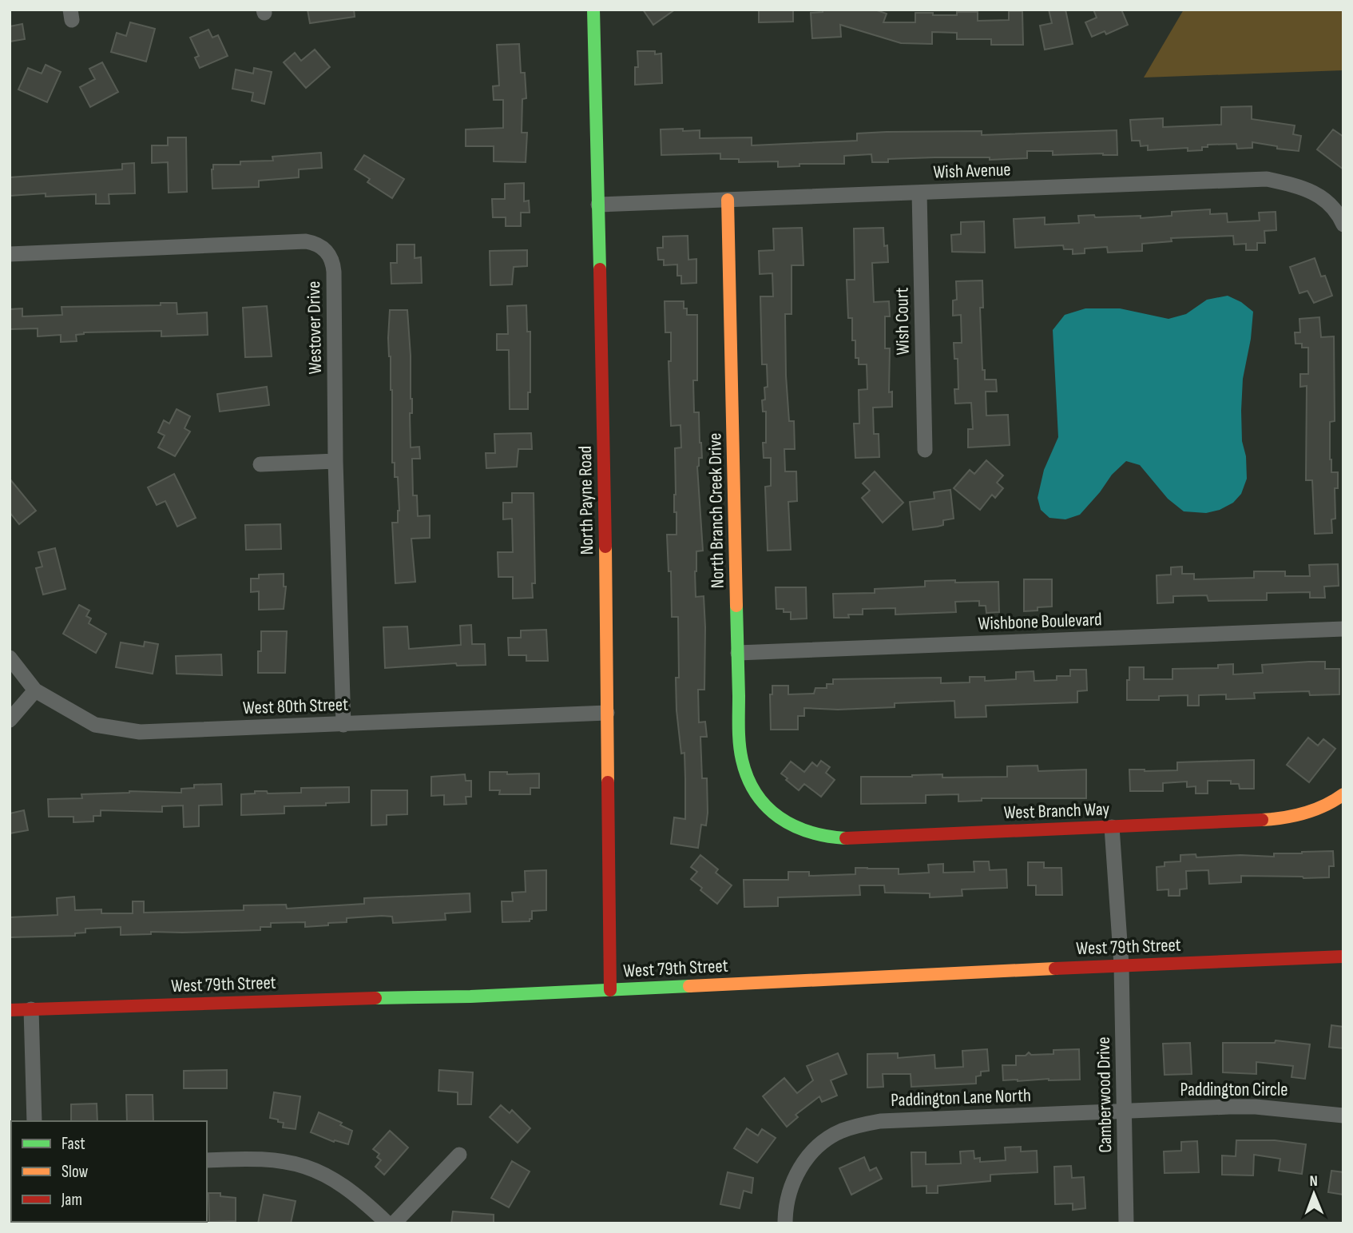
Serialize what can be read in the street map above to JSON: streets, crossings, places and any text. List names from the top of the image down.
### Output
{
  "streets": {
    "street": [
      "Wish Avenue",
      "Wish Court",
      "Westover Drive",
      "North Payne Road",
      "North Branch Creek Drive",
      "Wishbone Boulevard",
      "West 80th Street",
      "West Branch Way",
      "West 79th Street",
      "Paddington Circle",
      "Camberwood Drive",
      "Paddington Lane North"
    ]
  },
  "crossings": [
    ["Wish Avenue", "Wish Court"],
    ["Wish Avenue", "North Payne Road"],
    ["Wish Avenue", "North Branch Creek Drive"],
    ["Westover Drive", "West 80th Street"],
    ["North Payne Road", "West 80th Street"],
    ["North Payne Road", "West 79th Street"],
    ["North Branch Creek Drive", "Wishbone Boulevard"],
    ["North Branch Creek Drive", "West Branch Way"],
    ["West Branch Way", "Camberwood Drive"],
    ["West 79th Street", "Camberwood Drive"],
    ["Paddington Circle", "Camberwood Drive"],
    ["Paddington Circle", "Paddington Lane North"],
    ["Camberwood Drive", "Paddington Lane North"]
  ],
  "legend": ["Fast", "Slow", "Jam"],
  "north": "top"
}
